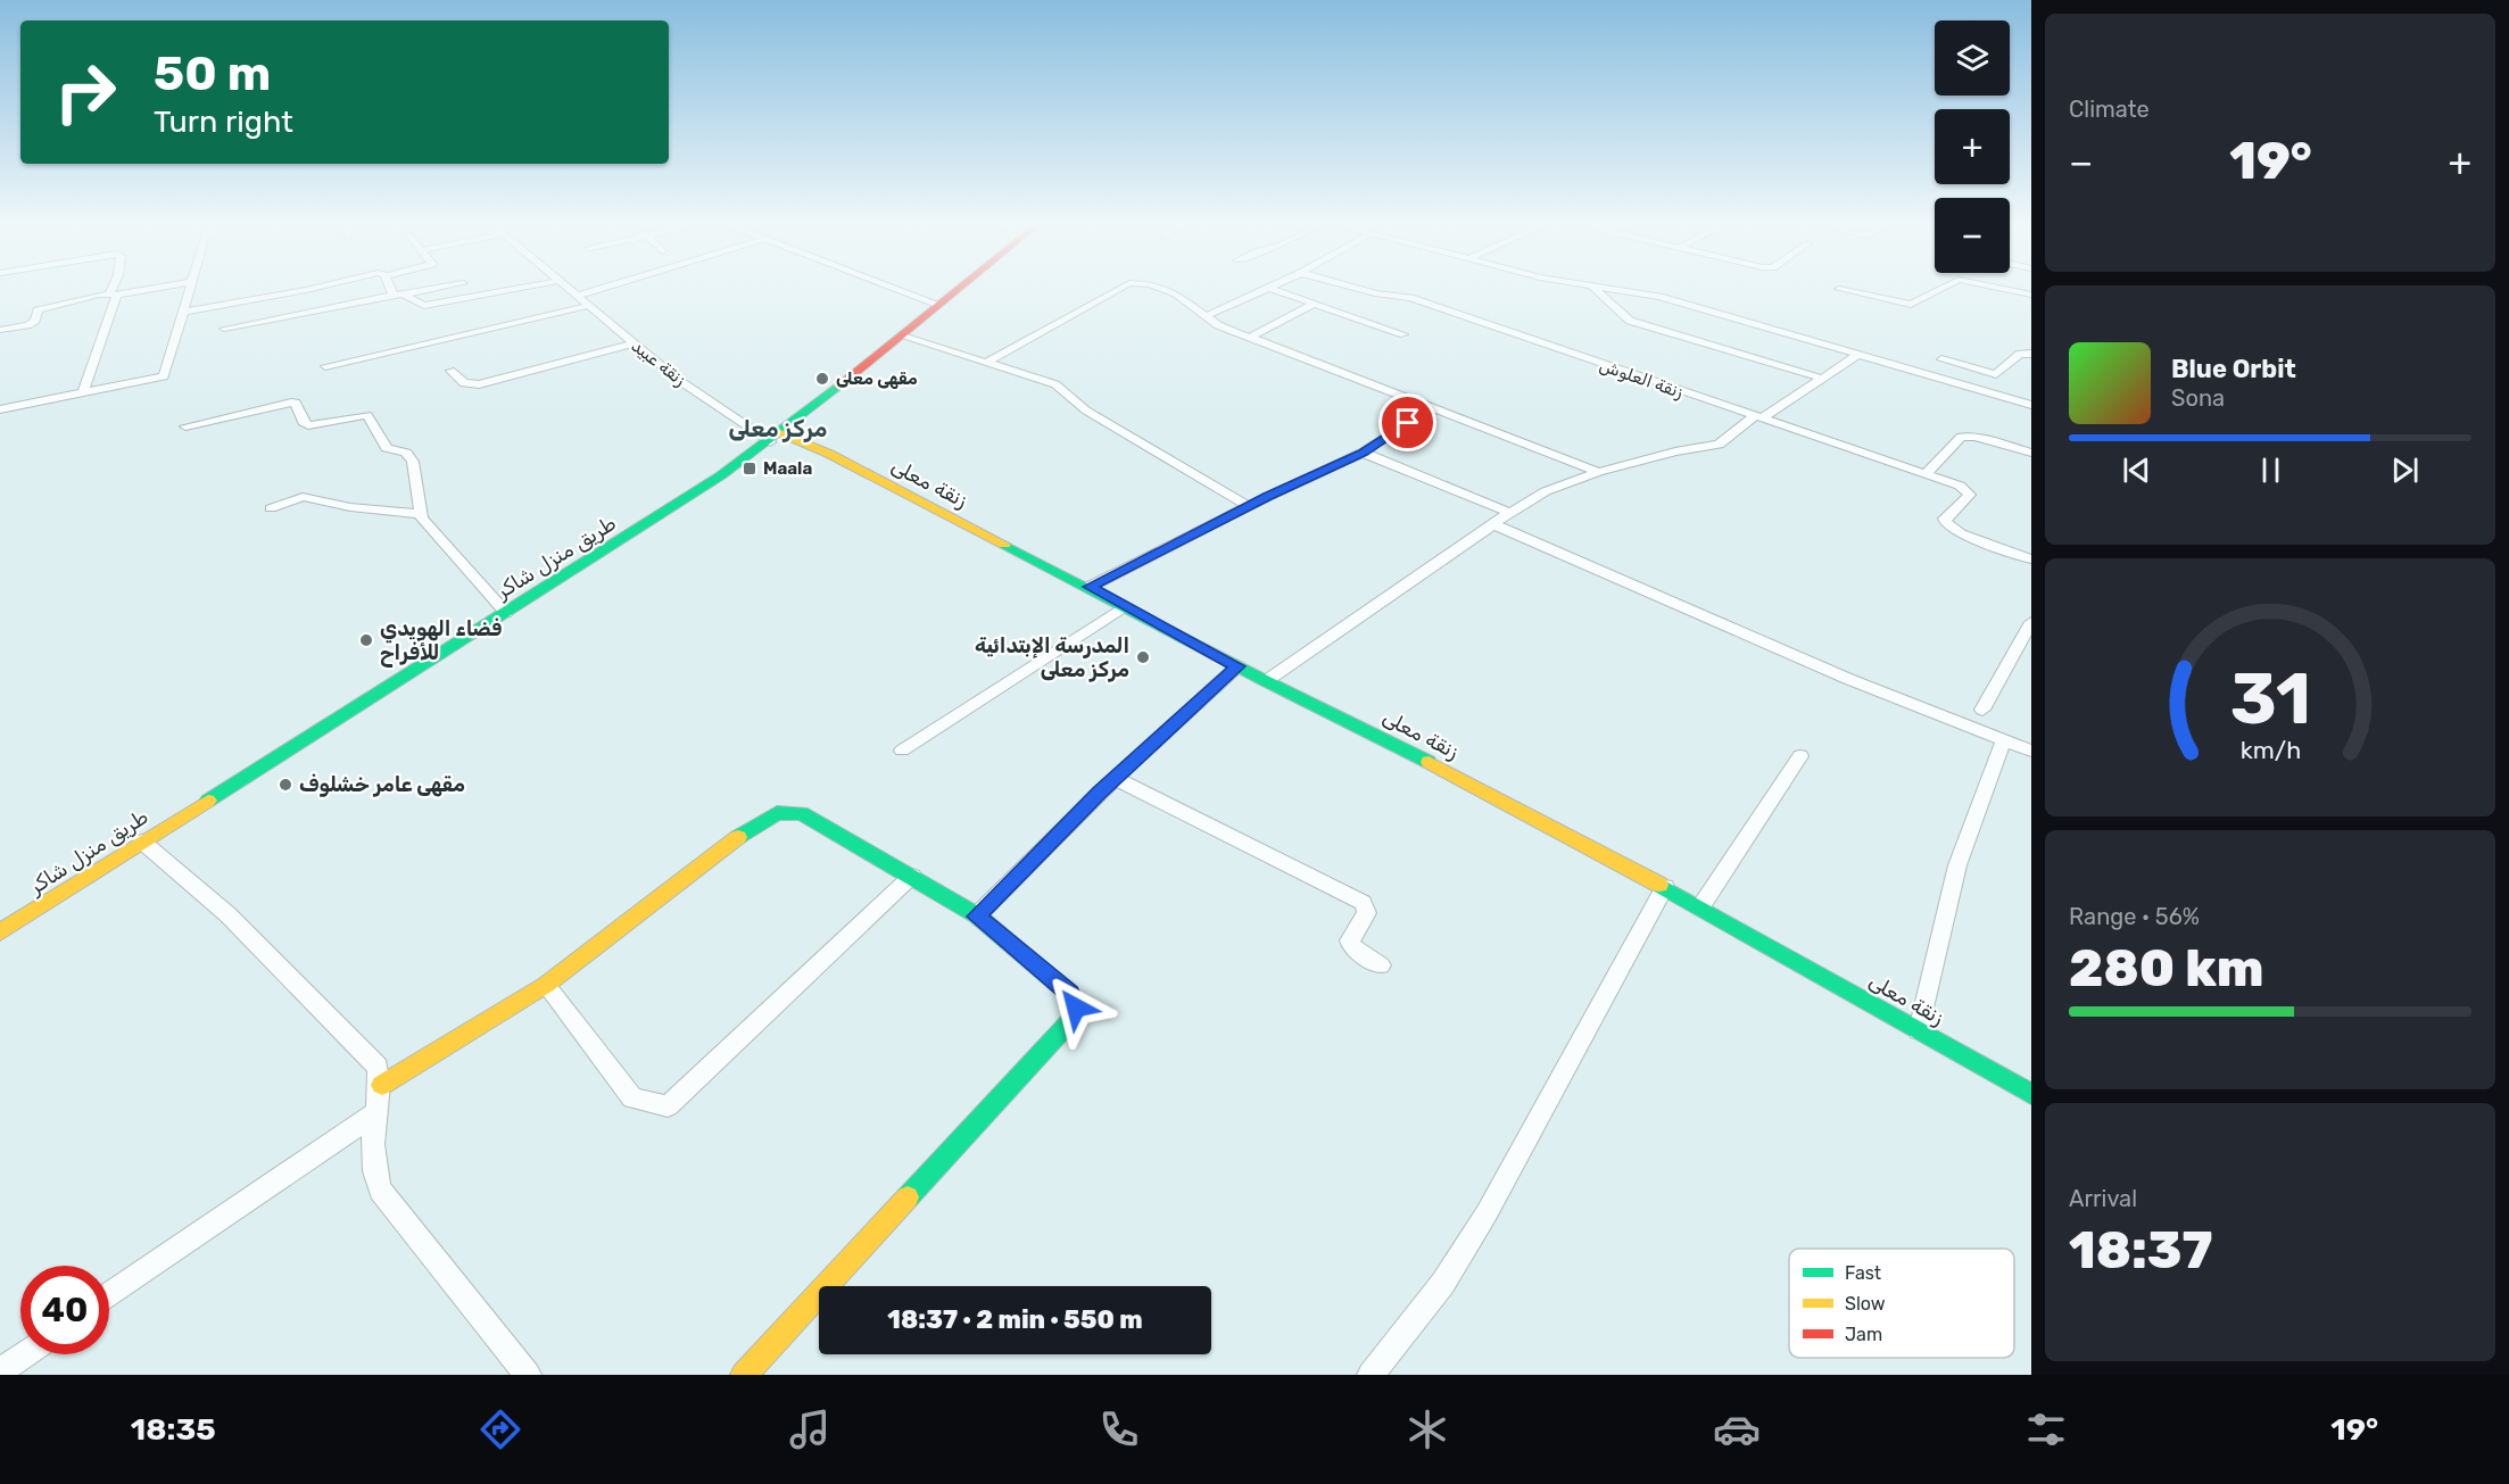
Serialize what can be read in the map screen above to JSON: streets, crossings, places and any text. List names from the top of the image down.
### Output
{
  "streets": {
    "street": [
      "زنقة عبيد",
      "زنقة العلوش",
      "زنقة معلى",
      "طريق منزل شاكر"
    ]
  },
  "crossings": [
    ["زنقة عبيد", "زنقة معلى"],
    ["زنقة عبيد", "طريق منزل شاكر"],
    ["زنقة معلى", "طريق منزل شاكر"]
  ],
  "districts": ["مركز معلى"],
  "places": {
    "other": [
      "مقهى معلى",
      "فضاء الهويدي للأفراح",
      "المدرسة الإبتدائية مركز معلى",
      "مقهى عامر خشلوف"
    ],
    "transit": ["Maala"]
  },
  "legend": ["Fast", "Slow", "Jam"],
  "page": {
    "tile": [
      "Climate",
      ["Range · 56%", "280 km"],
      ["Arrival", "18:37"]
    ],
    "map_buttons": ["+", "−"],
    "turn": ["50 m", "Turn right"],
    "heat": ["−", "19°", "+"],
    "song": ["Blue Orbit", "Sona"],
    "limit": "40",
    "trip": "18:37 · 2 min · 550 m",
    "tabs": ["18:35", "19°"],
    "gauge": ["31", "km/h"]
  }
}
